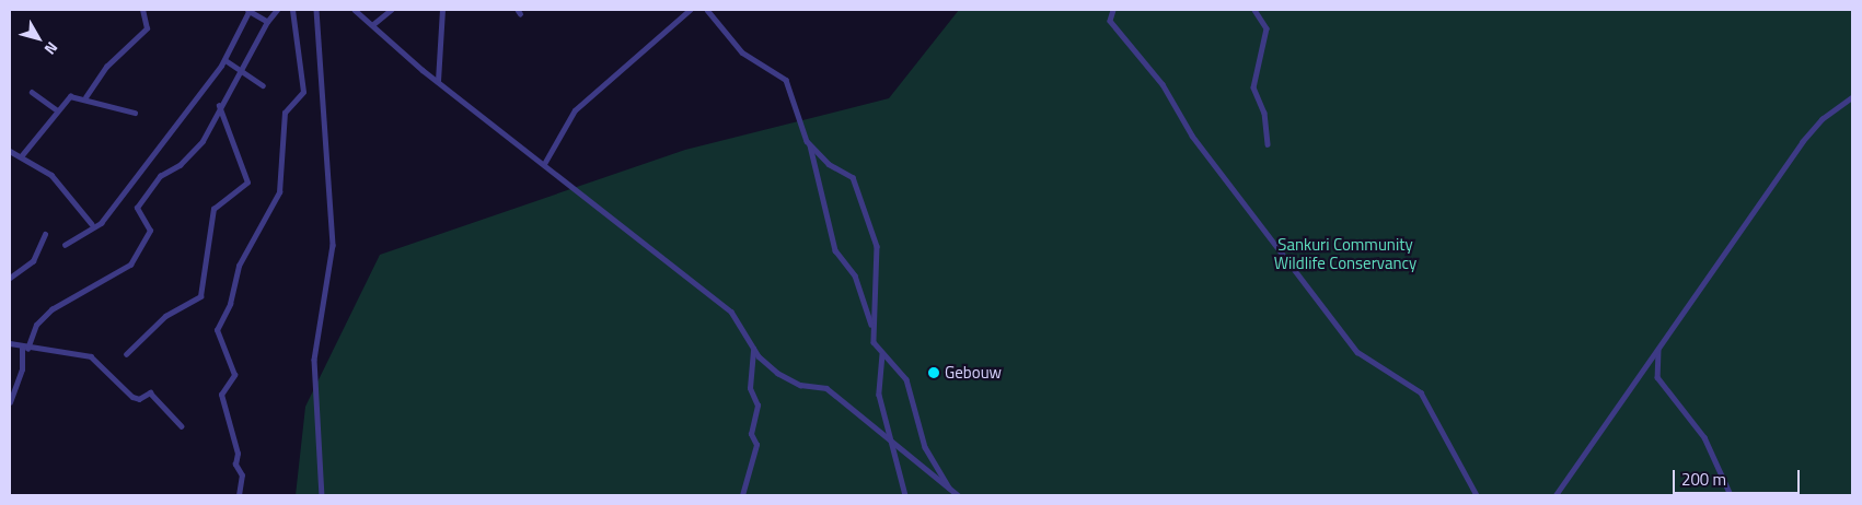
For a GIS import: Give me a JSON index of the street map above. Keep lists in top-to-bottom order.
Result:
{
  "parks": ["Sankuri Community Wildlife Conservancy"],
  "places": ["Gebouw"],
  "scale_bar": "200 m",
  "north": "bottom right"
}
